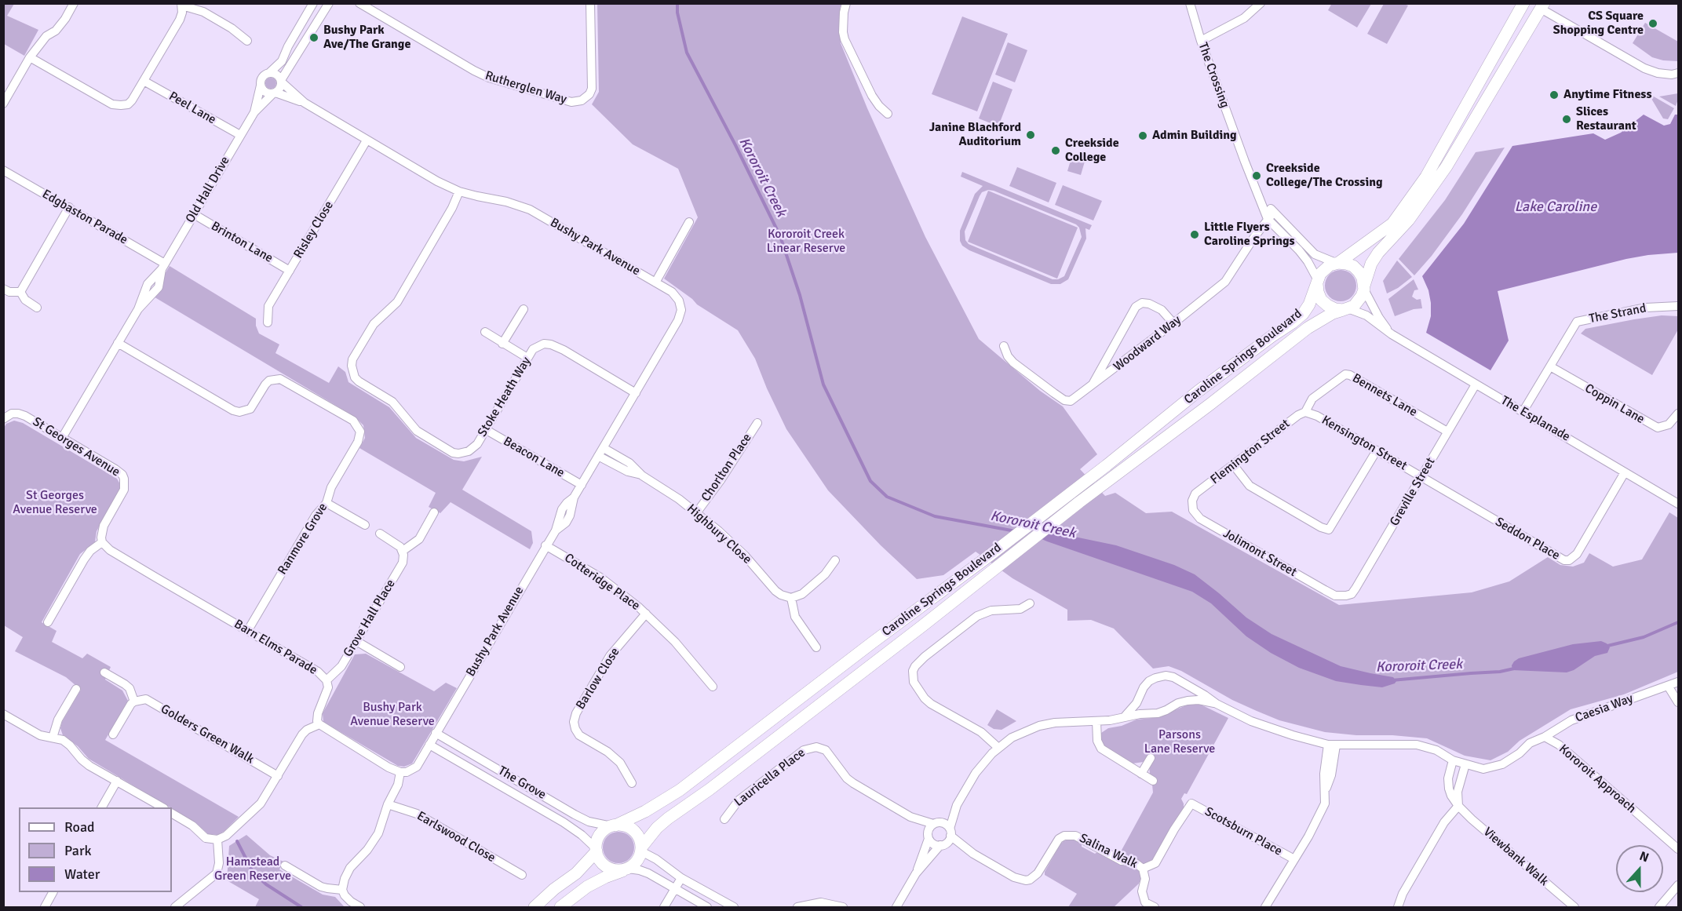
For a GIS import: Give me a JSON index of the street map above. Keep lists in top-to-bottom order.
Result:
{
  "streets": {
    "main road": ["Caroline Springs Boulevard"],
    "street": [
      "The Crossing",
      "Rutherglen Way",
      "Peel Lane",
      "Old Hall Drive",
      "Edgbaston Parade",
      "Risley Close",
      "Brinton Lane",
      "Bushy Park Avenue",
      "The Strand",
      "Woodward Way",
      "Bennets Lane",
      "Stoke Heath Way",
      "Coppin Lane",
      "The Esplanade",
      "Kensington Street",
      "St Georges Avenue",
      "Flemington Street",
      "Beacon Lane",
      "Chorlton Place",
      "Greville Street",
      "Highbury Close",
      "Ranmore Grove",
      "Seddon Place",
      "Jolimont Street",
      "Cotteridge Place",
      "Grove Hall Place",
      "Barn Elms Parade",
      "Barlow Close",
      "Caesia Way",
      "Golders Green Walk",
      "Lauricella Place",
      "Kororoit Approach",
      "The Grove",
      "Scotsburn Place",
      "Earlswood Close",
      "Salina Walk",
      "Viewbank Walk"
    ]
  },
  "crossings": [
    ["The Crossing", "Woodward Way"],
    ["The Crossing", "Caroline Springs Boulevard"],
    ["The Crossing", "The Esplanade"],
    ["Peel Lane", "Old Hall Drive"],
    ["Old Hall Drive", "Edgbaston Parade"],
    ["Old Hall Drive", "Brinton Lane"],
    ["Old Hall Drive", "Bushy Park Avenue"],
    ["Old Hall Drive", "St Georges Avenue"],
    ["Old Hall Drive", "Ranmore Grove"],
    ["Risley Close", "Brinton Lane"],
    ["Risley Close", "Bushy Park Avenue"],
    ["Bushy Park Avenue", "Stoke Heath Way"],
    ["Bushy Park Avenue", "Beacon Lane"],
    ["Bushy Park Avenue", "Highbury Close"],
    ["Bushy Park Avenue", "Cotteridge Place"],
    ["Bushy Park Avenue", "The Grove"],
    ["The Strand", "Coppin Lane"],
    ["The Strand", "The Esplanade"],
    ["Caroline Springs Boulevard", "The Esplanade"],
    ["Caroline Springs Boulevard", "The Grove"],
    ["Bennets Lane", "Kensington Street"],
    ["Bennets Lane", "Flemington Street"],
    ["Bennets Lane", "Greville Street"],
    ["Stoke Heath Way", "Beacon Lane"],
    ["The Esplanade", "Greville Street"],
    ["The Esplanade", "Seddon Place"],
    ["Kensington Street", "Flemington Street"],
    ["Kensington Street", "Greville Street"],
    ["Kensington Street", "Seddon Place"],
    ["St Georges Avenue", "Barn Elms Parade"],
    ["Flemington Street", "Jolimont Street"],
    ["Chorlton Place", "Highbury Close"],
    ["Greville Street", "Seddon Place"],
    ["Greville Street", "Jolimont Street"],
    ["Ranmore Grove", "Barn Elms Parade"],
    ["Cotteridge Place", "Barlow Close"],
    ["Grove Hall Place", "Barn Elms Parade"],
    ["Caesia Way", "Kororoit Approach"],
    ["Lauricella Place", "Kororoit Approach"],
    ["Lauricella Place", "Salina Walk"],
    ["Kororoit Approach", "Salina Walk"],
    ["Kororoit Approach", "Viewbank Walk"],
    ["Scotsburn Place", "Salina Walk"]
  ],
  "water": ["Kororoit Creek", "Lake Caroline"],
  "parks": [
    "Kororoit Creek Linear Reserve",
    "St Georges Avenue Reserve",
    "Bushy Park Avenue Reserve",
    "Parsons Lane Reserve",
    "Hamstead Green Reserve"
  ],
  "places": [
    "CS Square Shopping Centre",
    "Bushy Park Ave/The Grange",
    "Anytime Fitness",
    "Slices Restaurant",
    "Janine Blachford Auditorium",
    "Admin Building",
    "Creekside College",
    "Creekside College/The Crossing",
    "Little Flyers Caroline Springs"
  ],
  "legend": ["Road", "Park", "Water"],
  "north": "top"
}
